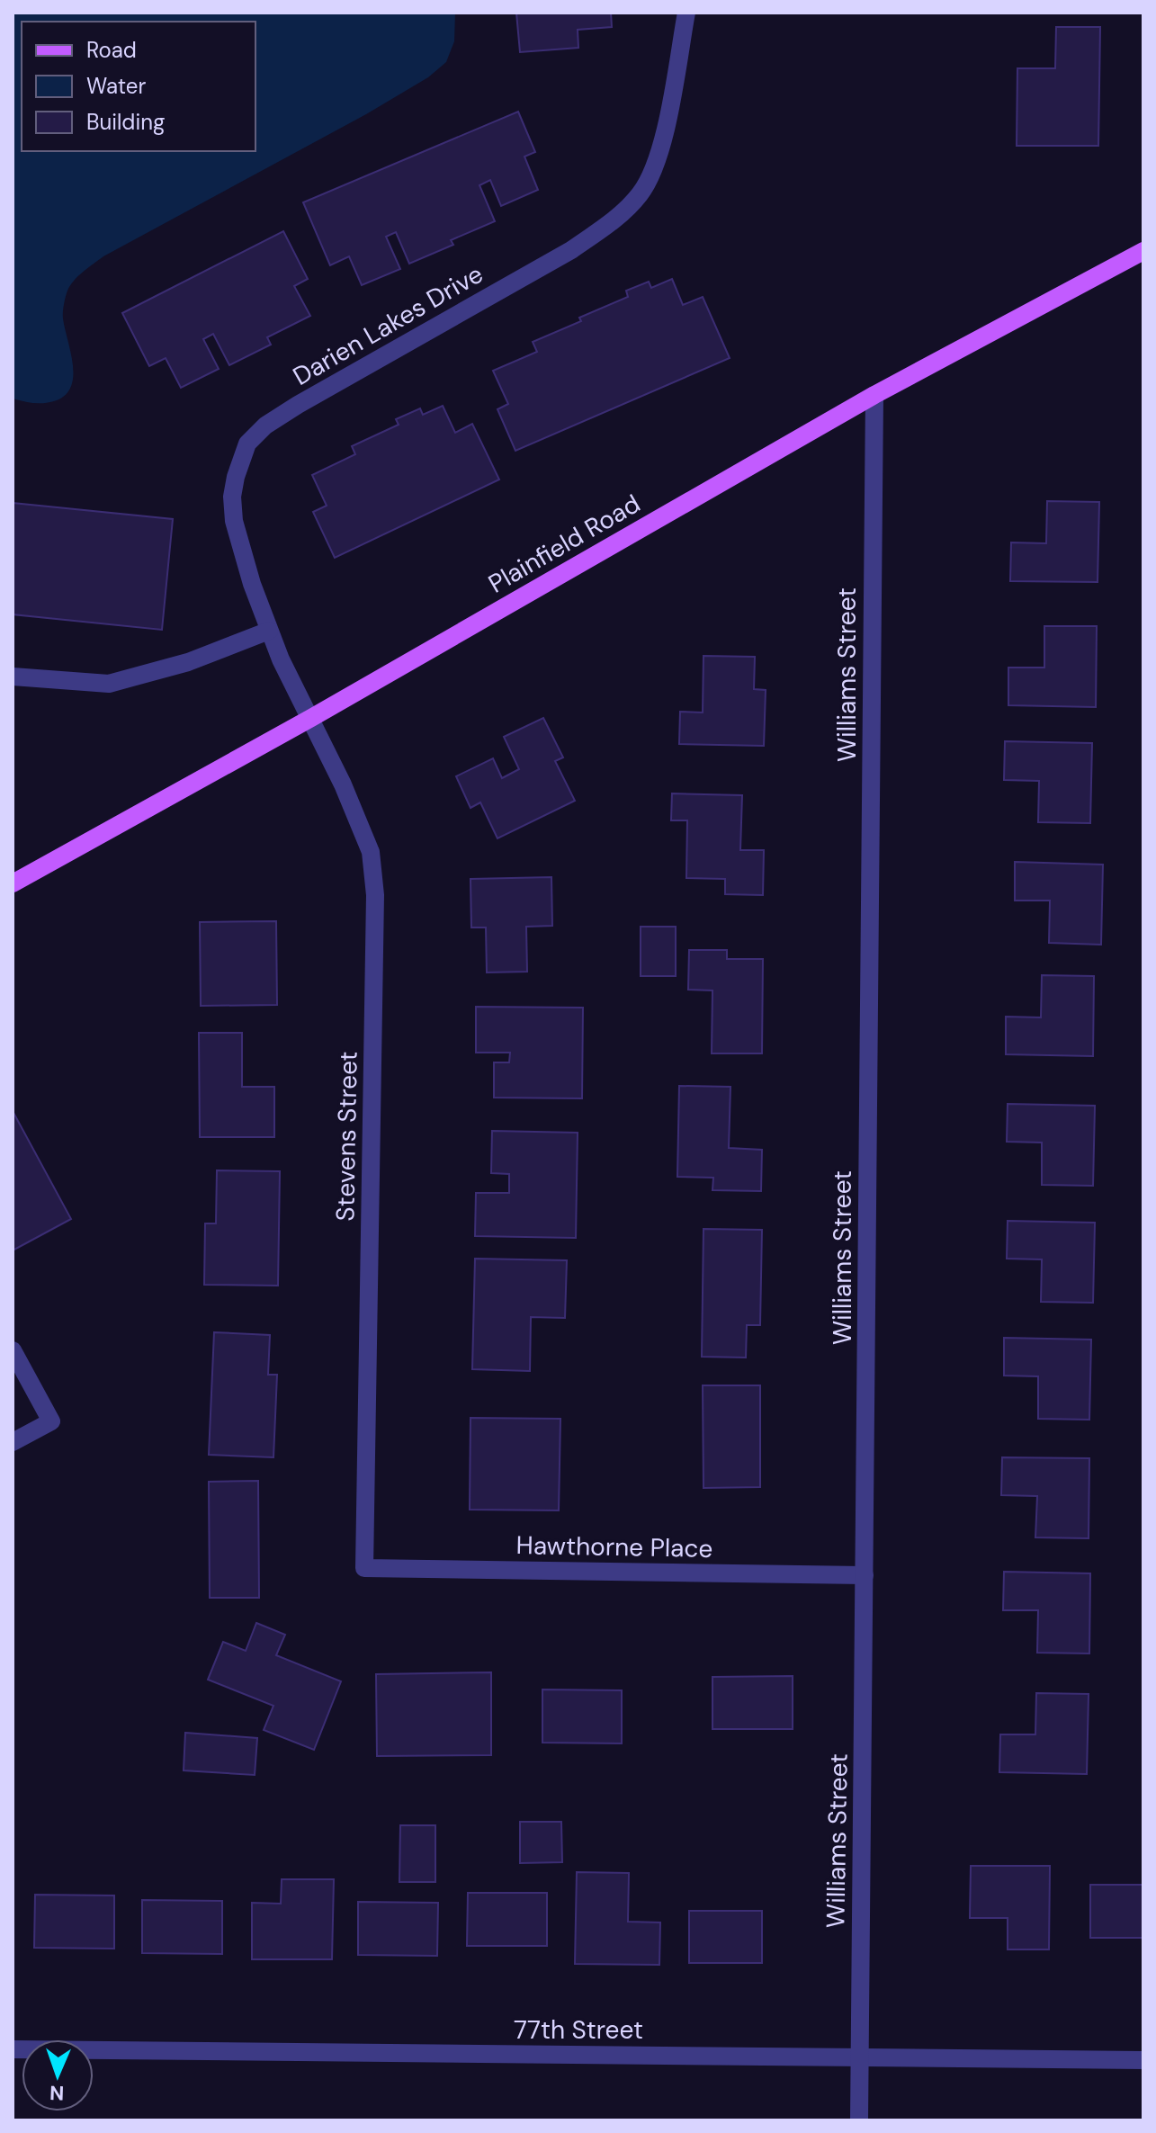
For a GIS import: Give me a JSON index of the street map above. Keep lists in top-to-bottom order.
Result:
{
  "streets": {
    "main road": ["Plainfield Road"],
    "street": [
      "Darien Lakes Drive",
      "Williams Street",
      "Stevens Street",
      "Hawthorne Place",
      "77th Street"
    ]
  },
  "crossings": [
    ["Darien Lakes Drive", "Plainfield Road"],
    ["Darien Lakes Drive", "Stevens Street"],
    ["Plainfield Road", "Williams Street"],
    ["Plainfield Road", "Stevens Street"],
    ["Williams Street", "Hawthorne Place"],
    ["Williams Street", "77th Street"],
    ["Stevens Street", "Hawthorne Place"]
  ],
  "legend": ["Road", "Water", "Building"],
  "north": "bottom"
}
